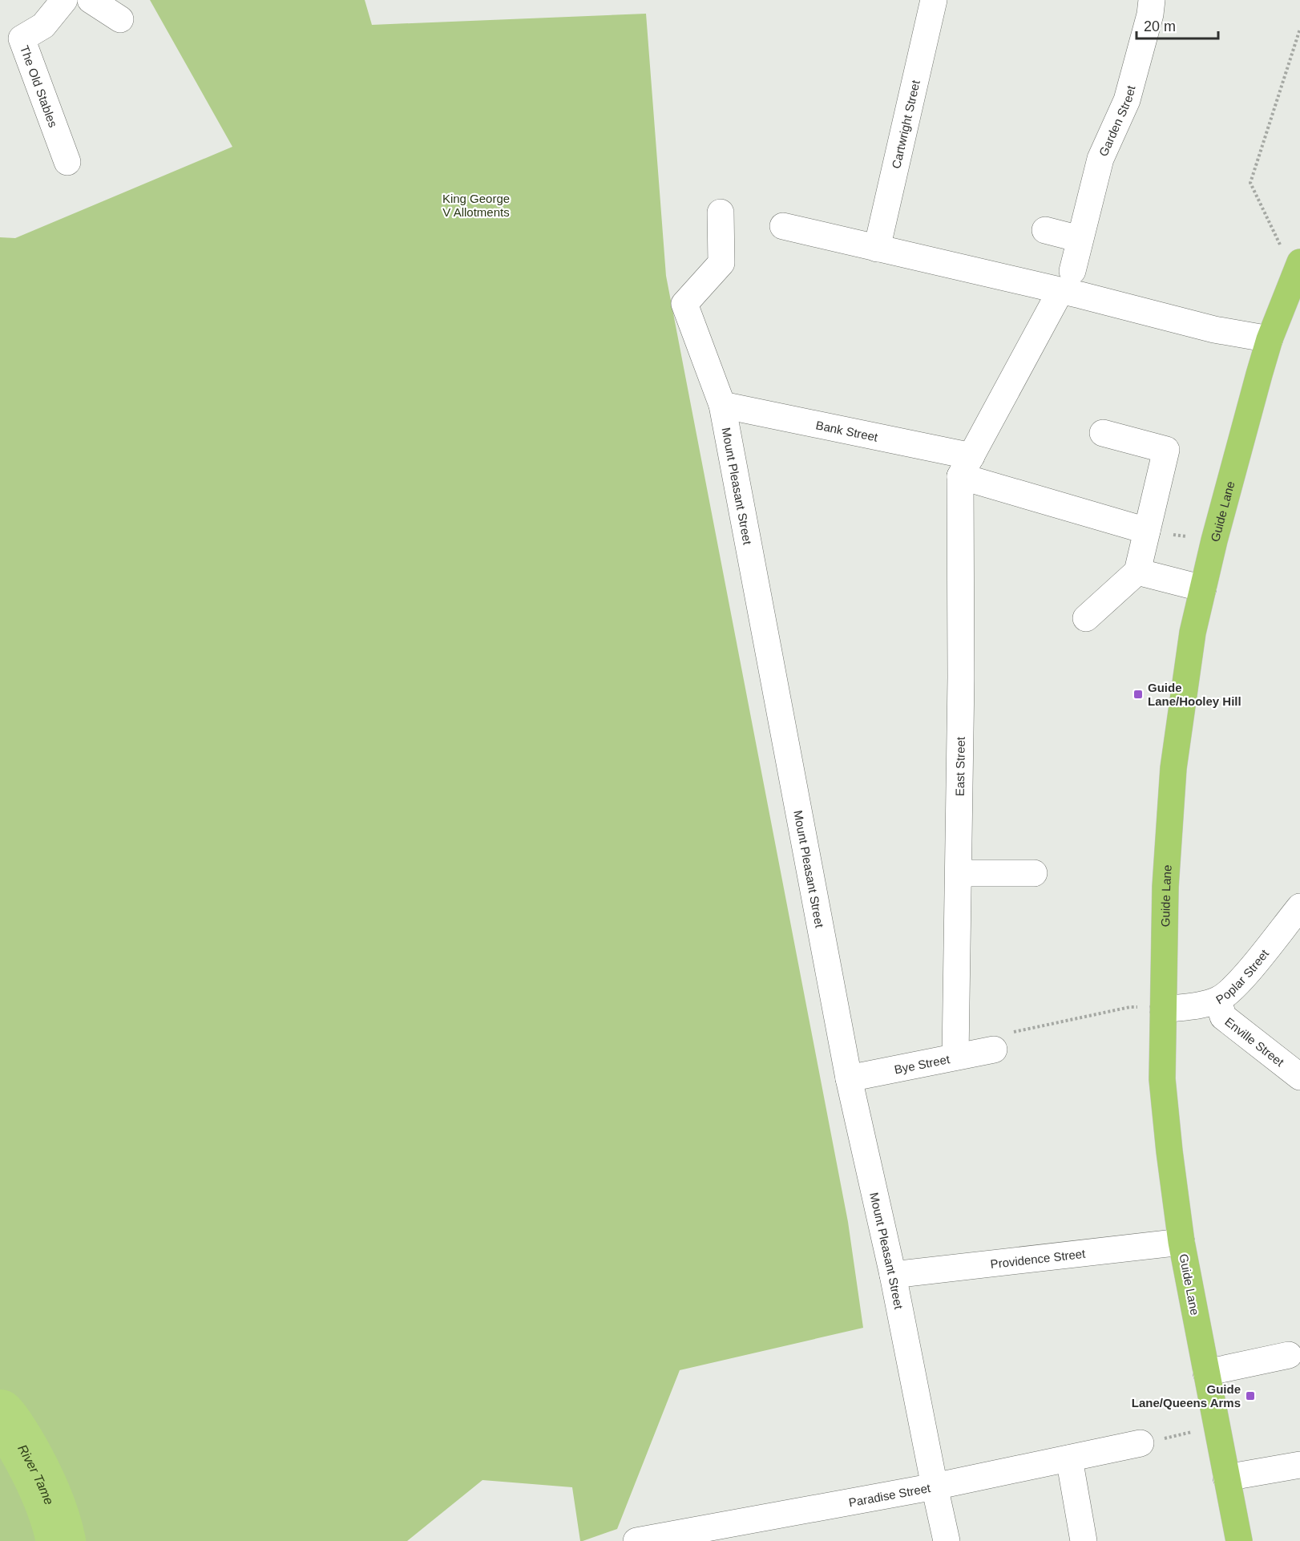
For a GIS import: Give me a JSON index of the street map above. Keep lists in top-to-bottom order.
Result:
{
  "streets": {
    "highway": ["Guide Lane"],
    "street": [
      "The Old Stables",
      "Garden Street",
      "Cartwright Street",
      "Bank Street",
      "Mount Pleasant Street",
      "East Street",
      "Poplar Street",
      "Enville Street",
      "Bye Street",
      "Providence Street",
      "Paradise Street"
    ]
  },
  "crossings": [
    ["Garden Street", "Bank Street"],
    ["Garden Street", "East Street"],
    ["Bank Street", "Mount Pleasant Street"],
    ["Bank Street", "East Street"],
    ["Mount Pleasant Street", "Bye Street"],
    ["Mount Pleasant Street", "Providence Street"],
    ["Mount Pleasant Street", "Paradise Street"],
    ["Guide Lane", "Poplar Street"],
    ["Guide Lane", "Providence Street"],
    ["East Street", "Bye Street"],
    ["Poplar Street", "Enville Street"]
  ],
  "water": ["River Tame"],
  "parks": ["King George V Allotments"],
  "places": {
    "transit": ["Guide Lane/Hooley Hill", "Guide Lane/Queens Arms"]
  },
  "scale_bar": "20 m"
}
